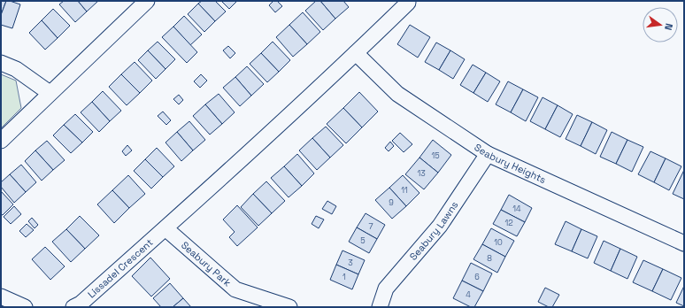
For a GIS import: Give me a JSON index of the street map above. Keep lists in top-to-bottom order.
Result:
{
  "streets": {
    "street": [
      "Seabury Heights",
      "Seabury Lawns",
      "Seabury Park",
      "Lissadel Crescent"
    ]
  },
  "crossings": [
    ["Seabury Heights", "Seabury Lawns"],
    ["Seabury Heights", "Lissadel Crescent"],
    ["Seabury Park", "Lissadel Crescent"]
  ],
  "house_numbers": [
    "15",
    "13",
    "11",
    "9",
    "14",
    "12",
    "7",
    "5",
    "10",
    "8",
    "3",
    "1",
    "6",
    "4"
  ],
  "north": "right"
}
